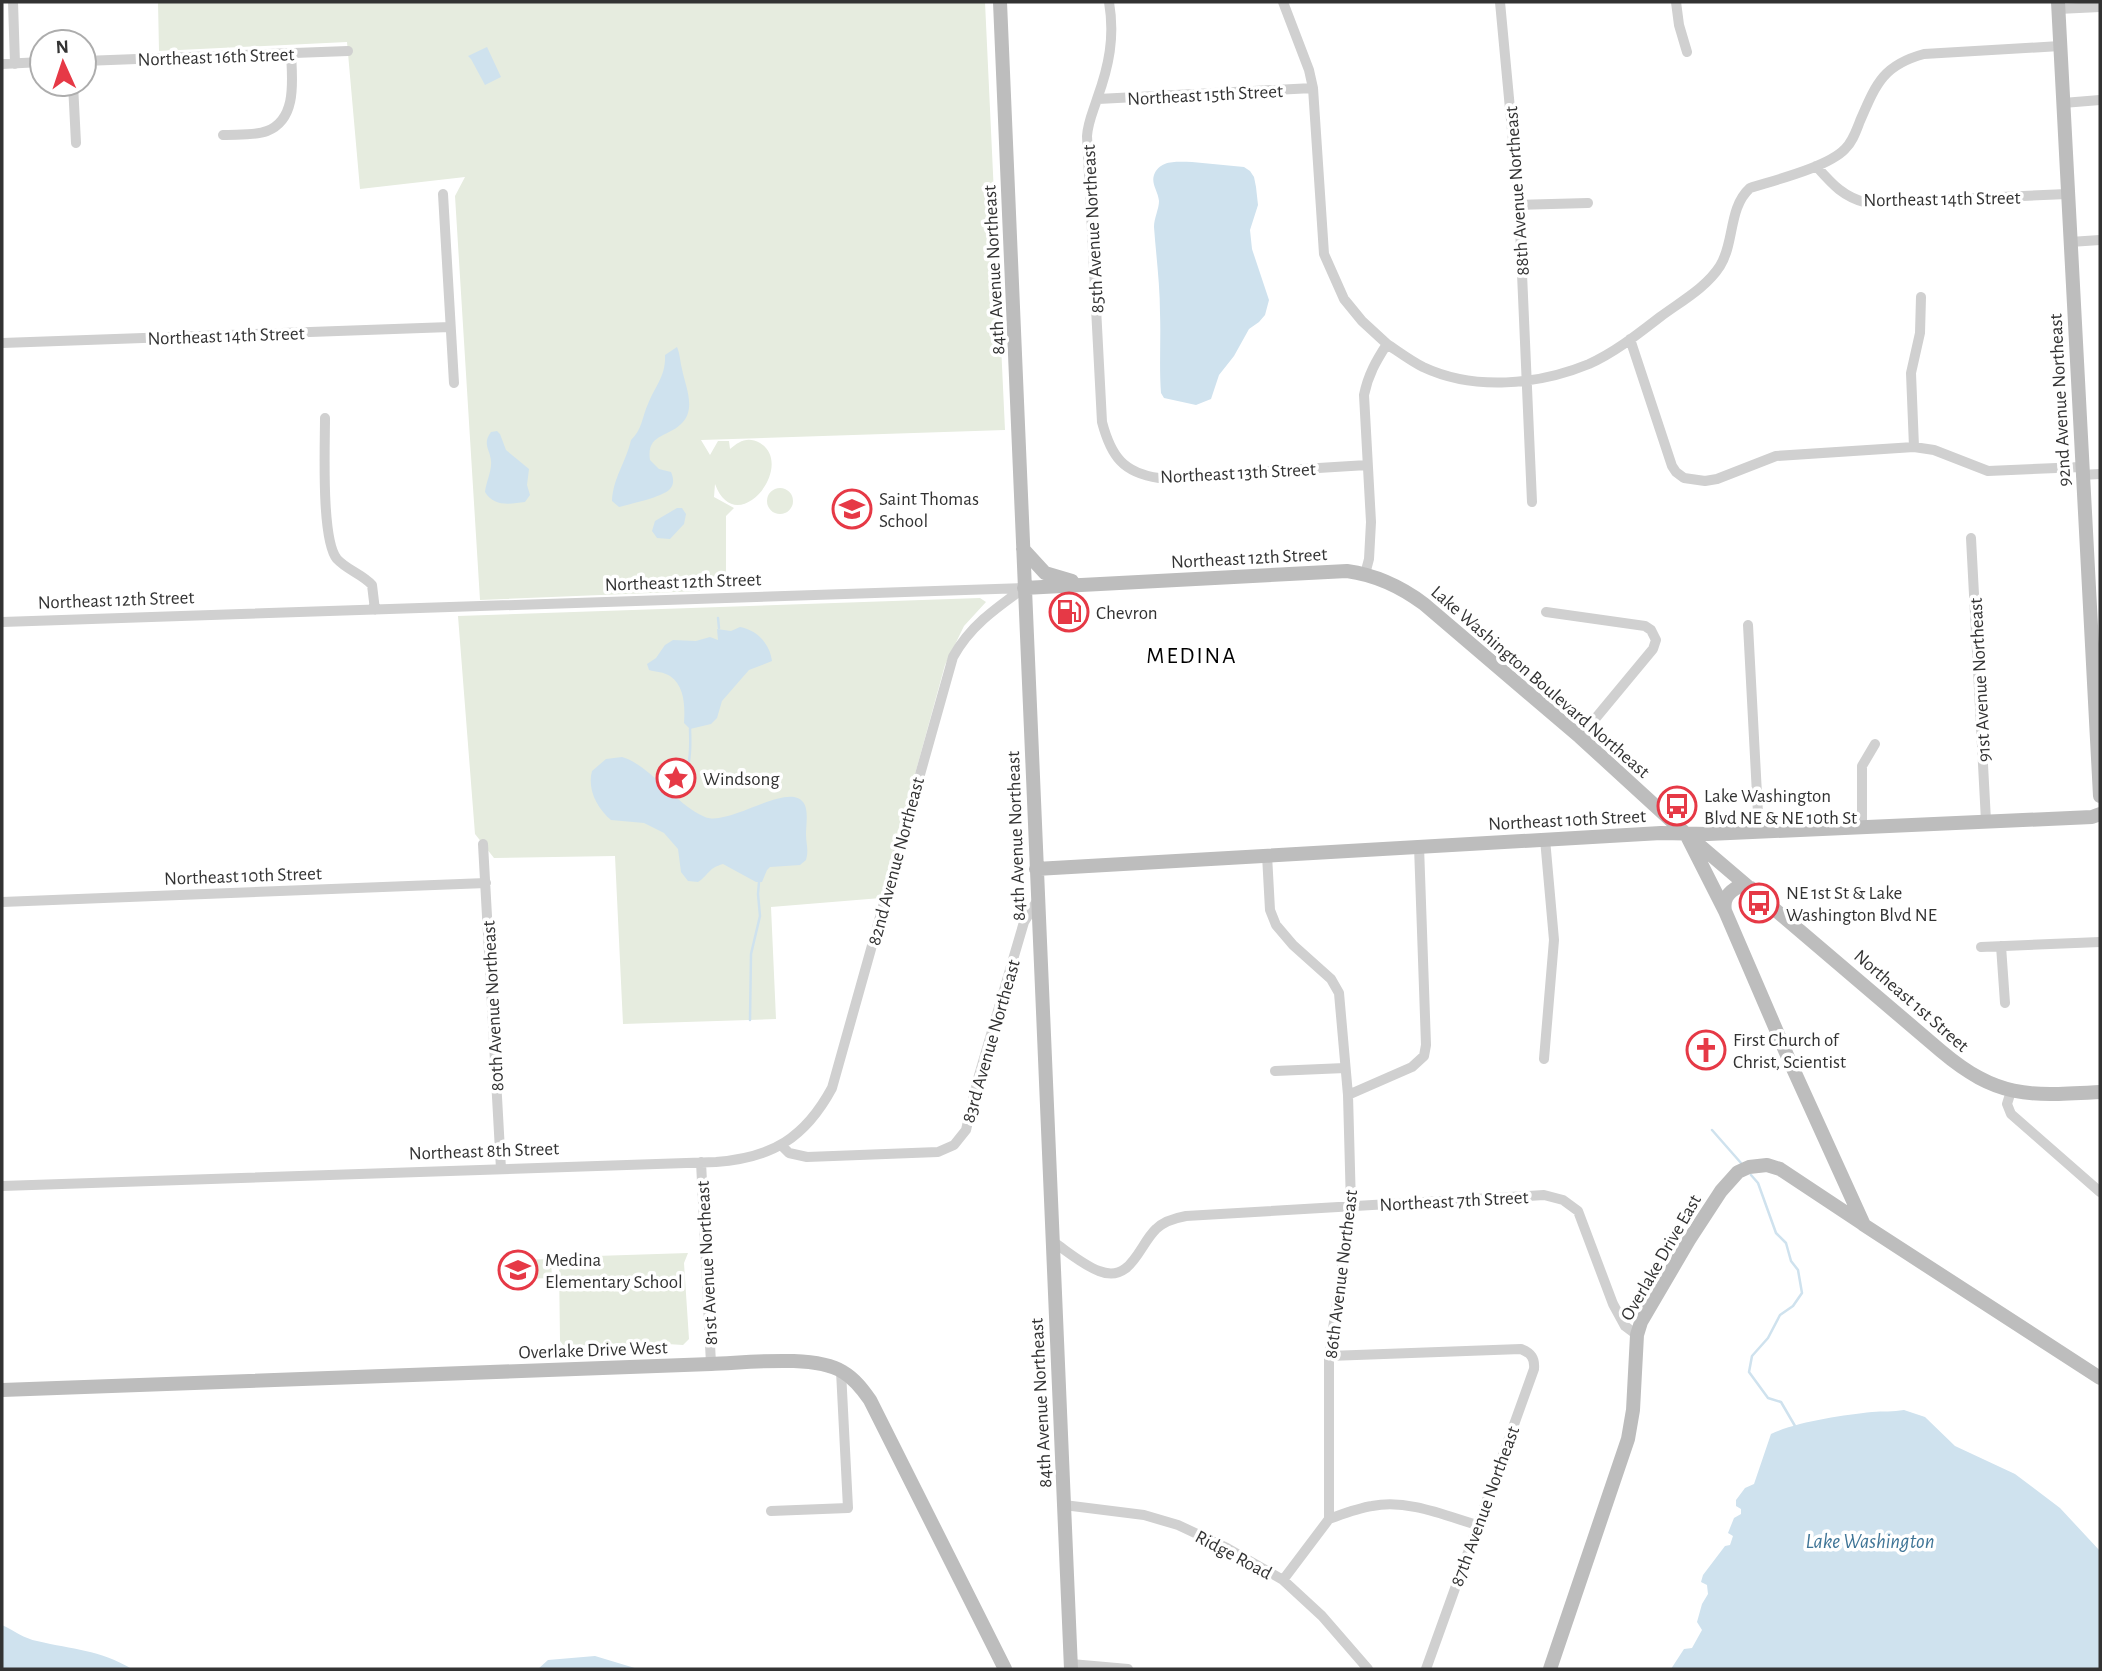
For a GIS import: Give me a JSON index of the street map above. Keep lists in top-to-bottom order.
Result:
{
  "streets": {
    "main road": [
      "84th Avenue Northeast",
      "92nd Avenue Northeast",
      "Northeast 12th Street",
      "Lake Washington Boulevard Northeast",
      "Northeast 10th Street",
      "Northeast 1st Street",
      "Overlake Drive East",
      "Overlake Drive West"
    ],
    "street": [
      "Northeast 16th Street",
      "Northeast 15th Street",
      "88th Avenue Northeast",
      "Northeast 14th Street",
      "85th Avenue Northeast",
      "Northeast 13th Street",
      "91st Avenue Northeast",
      "82nd Avenue Northeast",
      "80th Avenue Northeast",
      "83rd Avenue Northeast",
      "Northeast 8th Street",
      "Northeast 7th Street",
      "81st Avenue Northeast",
      "86th Avenue Northeast",
      "87th Avenue Northeast",
      "Ridge Road"
    ]
  },
  "crossings": [
    ["Northeast 15th Street", "85th Avenue Northeast"],
    ["Northeast 14th Street", "92nd Avenue Northeast"],
    ["85th Avenue Northeast", "Northeast 13th Street"],
    ["84th Avenue Northeast", "Northeast 12th Street"],
    ["84th Avenue Northeast", "Northeast 10th Street"],
    ["84th Avenue Northeast", "82nd Avenue Northeast"],
    ["84th Avenue Northeast", "83rd Avenue Northeast"],
    ["84th Avenue Northeast", "Northeast 7th Street"],
    ["84th Avenue Northeast", "Ridge Road"],
    ["Northeast 12th Street", "Lake Washington Boulevard Northeast"],
    ["Northeast 12th Street", "82nd Avenue Northeast"],
    ["91st Avenue Northeast", "Northeast 10th Street"],
    ["Lake Washington Boulevard Northeast", "Northeast 10th Street"],
    ["Lake Washington Boulevard Northeast", "Northeast 1st Street"],
    ["Lake Washington Boulevard Northeast", "Overlake Drive East"],
    ["Northeast 10th Street", "Northeast 1st Street"],
    ["Northeast 10th Street", "80th Avenue Northeast"],
    ["Northeast 10th Street", "86th Avenue Northeast"],
    ["82nd Avenue Northeast", "83rd Avenue Northeast"],
    ["82nd Avenue Northeast", "Northeast 8th Street"],
    ["80th Avenue Northeast", "Northeast 8th Street"],
    ["83rd Avenue Northeast", "Northeast 8th Street"],
    ["Northeast 8th Street", "81st Avenue Northeast"],
    ["Northeast 7th Street", "Overlake Drive East"],
    ["Northeast 7th Street", "86th Avenue Northeast"],
    ["81st Avenue Northeast", "Overlake Drive West"],
    ["86th Avenue Northeast", "87th Avenue Northeast"]
  ],
  "districts": ["MEDINA"],
  "water": ["Lake Washington"],
  "places": {
    "school or university": ["Saint Thomas School", "Medina Elementary School"],
    "fuel station": ["Chevron"],
    "place": ["Windsong"],
    "bus stop": ["Lake Washington Blvd NE & NE 10th St", "NE 1st St & Lake Washington Blvd NE"],
    "church": ["First Church of Christ, Scientist"]
  },
  "north": "top"
}
